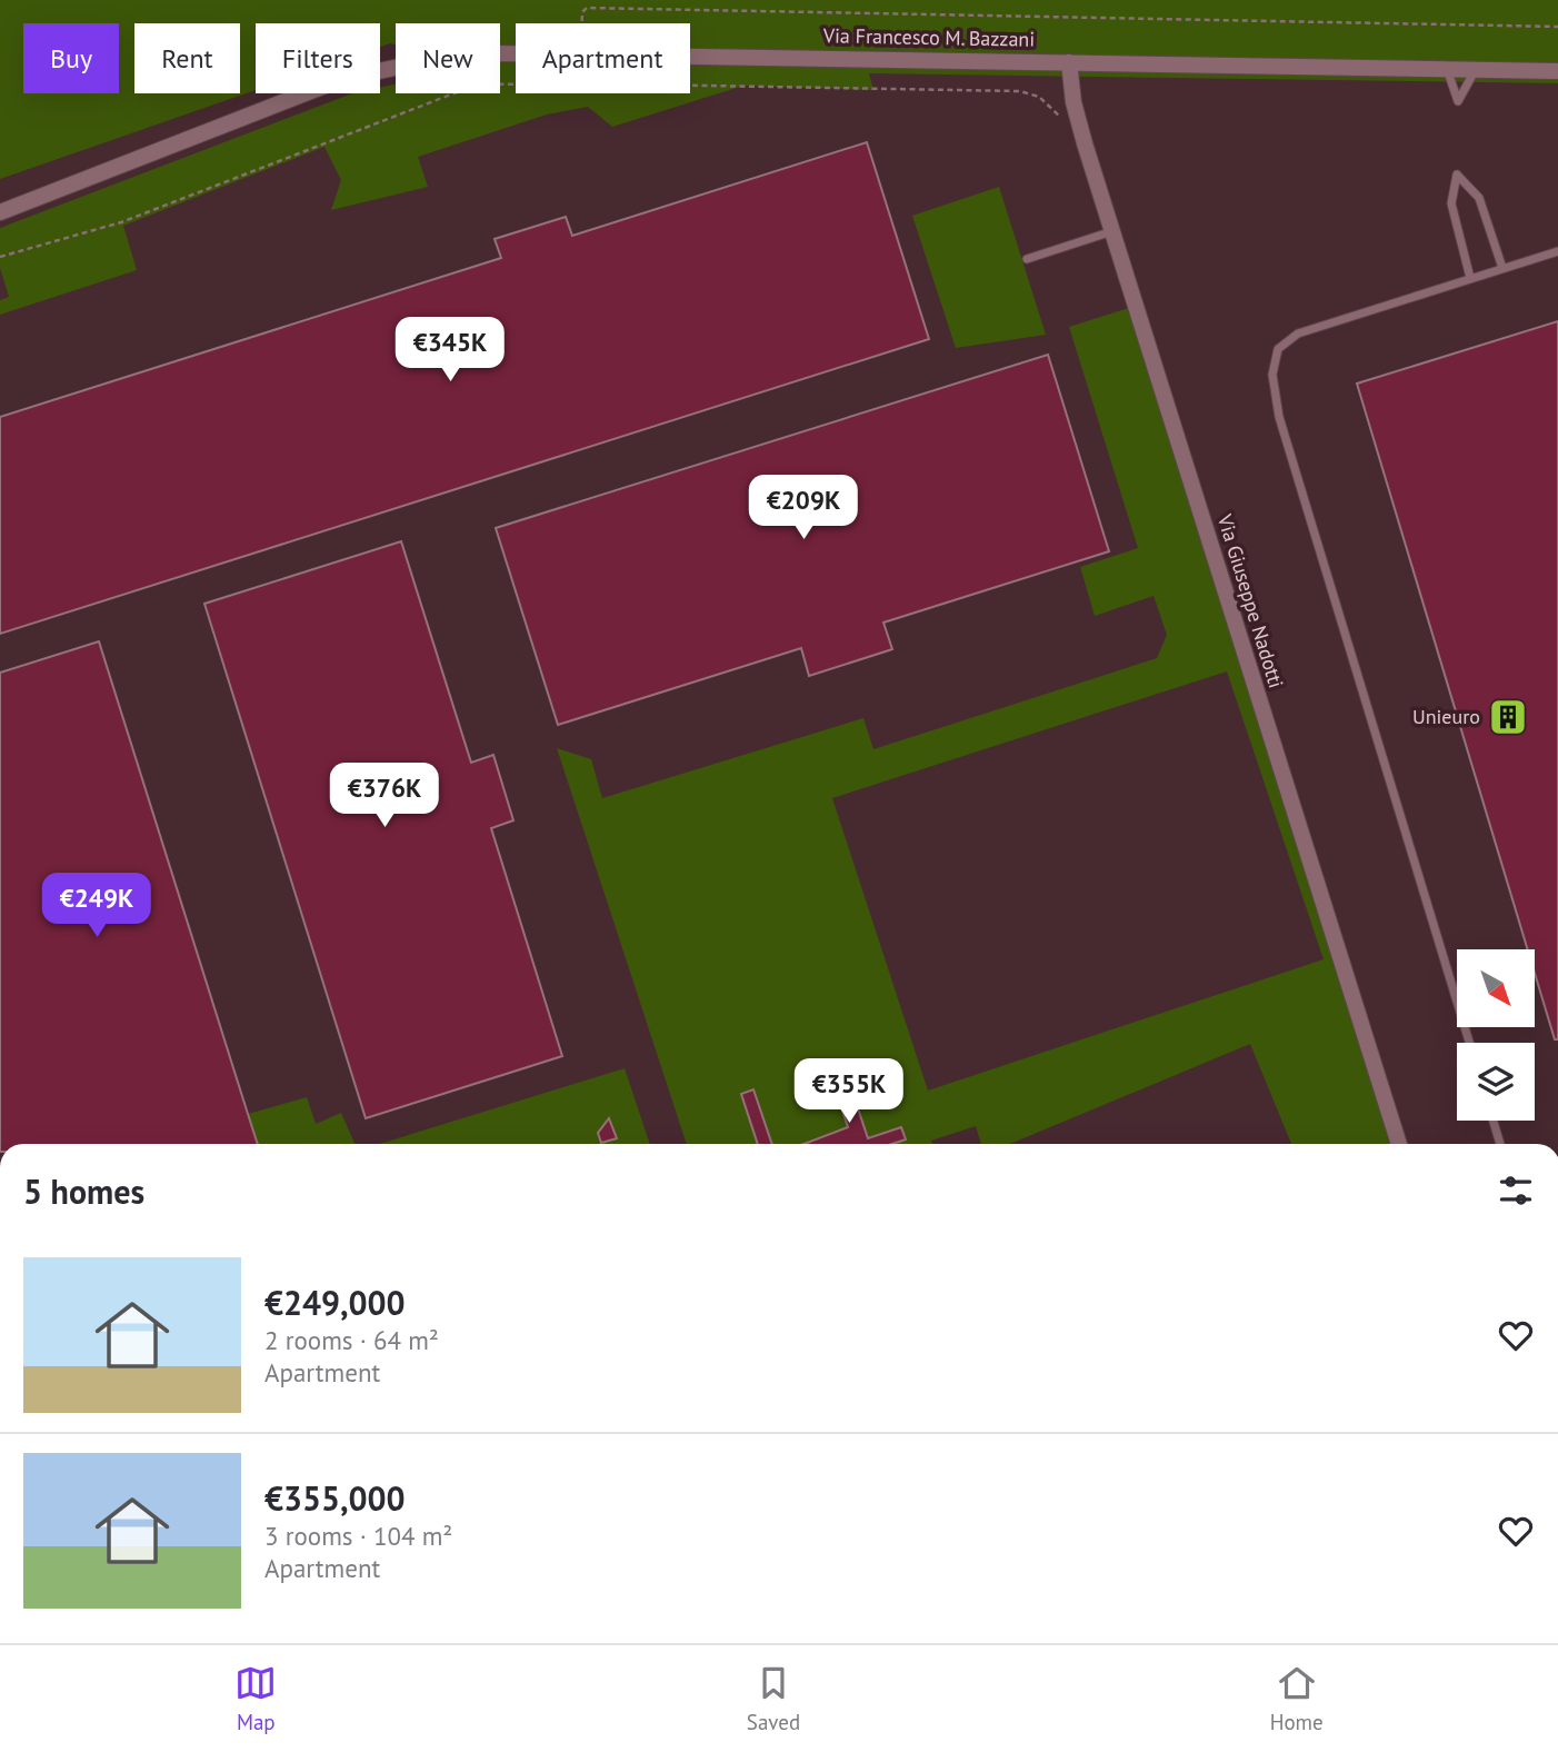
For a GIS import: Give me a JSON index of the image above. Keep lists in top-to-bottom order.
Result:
{
  "streets": {
    "street": ["Via Francesco M. Bazzani", "Via Giuseppe Nadotti"]
  },
  "crossings": [
    ["Via Francesco M. Bazzani", "Via Giuseppe Nadotti"]
  ],
  "places": {
    "building": ["Unieuro"]
  },
  "north": "bottom right",
  "page": {
    "chip": [
      "Buy",
      "Rent",
      "Filters",
      "New",
      "Apartment"
    ],
    "price": [
      "€345K",
      "€209K",
      "€376K",
      "€249K",
      "€355K"
    ],
    "heading": "5 homes",
    "list": [
      {
        "name": "€249,000",
        "note": "2 rooms · 64 m² · Apartment"
      },
      {
        "name": "€355,000",
        "note": "3 rooms · 104 m² · Apartment"
      }
    ],
    "tabs": ["Map", "Saved", "Home"]
  }
}
